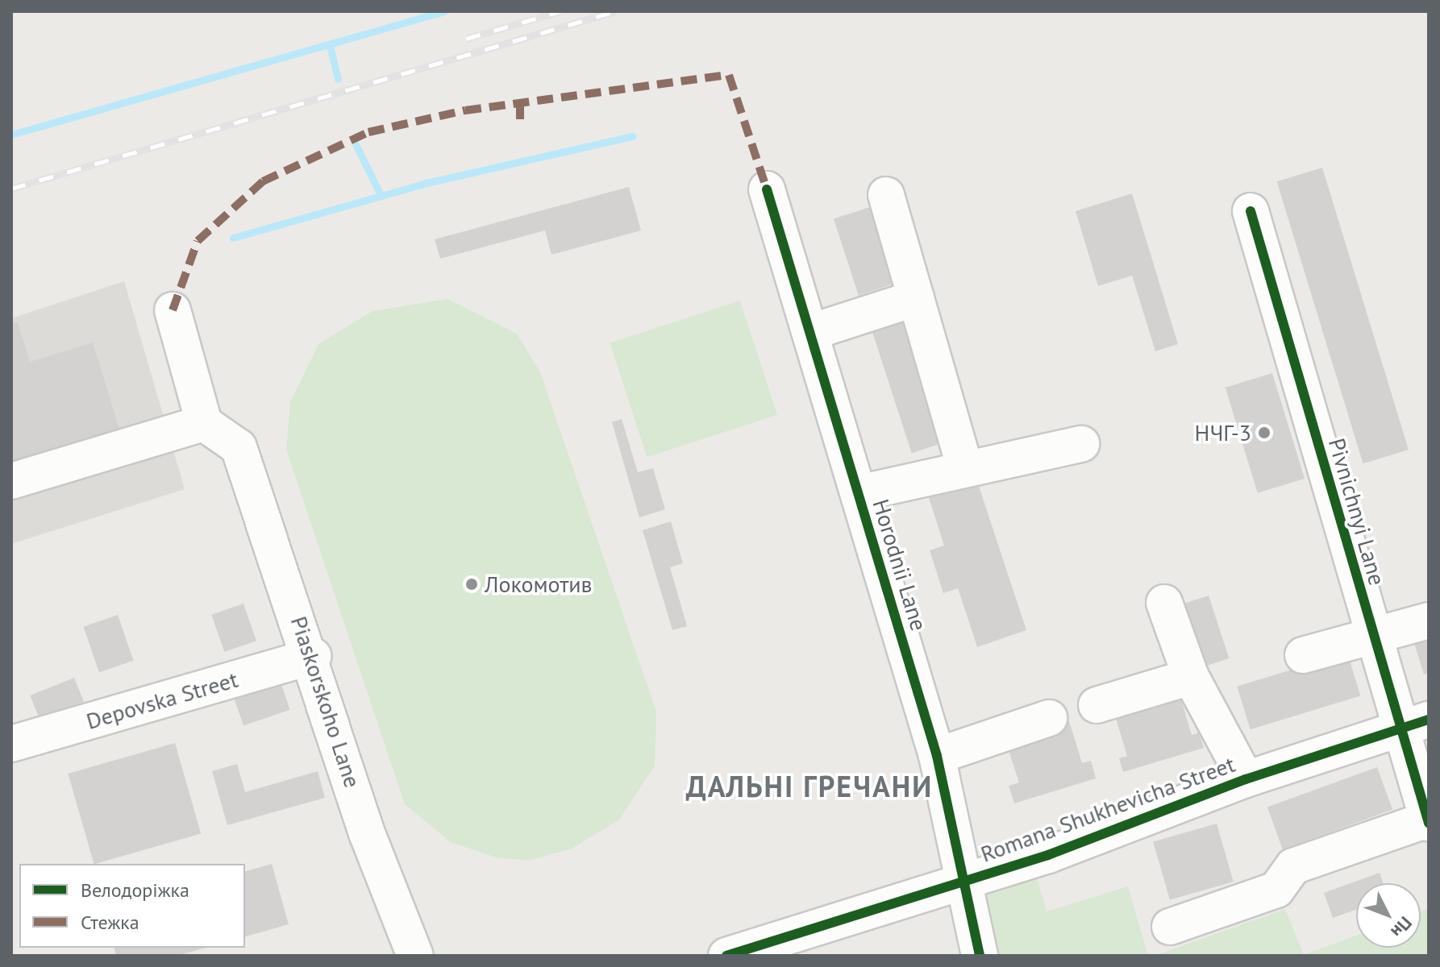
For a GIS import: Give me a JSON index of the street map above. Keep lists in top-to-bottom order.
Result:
{
  "streets": {
    "street": [
      "Pivnichnyi Lane",
      "Horodnii Lane",
      "Depovska Street",
      "Piaskorskoho Lane",
      "Romana Shukhevicha Street"
    ]
  },
  "crossings": [
    ["Pivnichnyi Lane", "Romana Shukhevicha Street"],
    ["Horodnii Lane", "Romana Shukhevicha Street"],
    ["Depovska Street", "Piaskorskoho Lane"]
  ],
  "districts": ["ДАЛЬНІ ГРЕЧАНИ"],
  "places": ["НЧГ-3", "Локомотив"],
  "legend": ["Велодоріжка", "Стежка"],
  "north": "bottom right"
}
